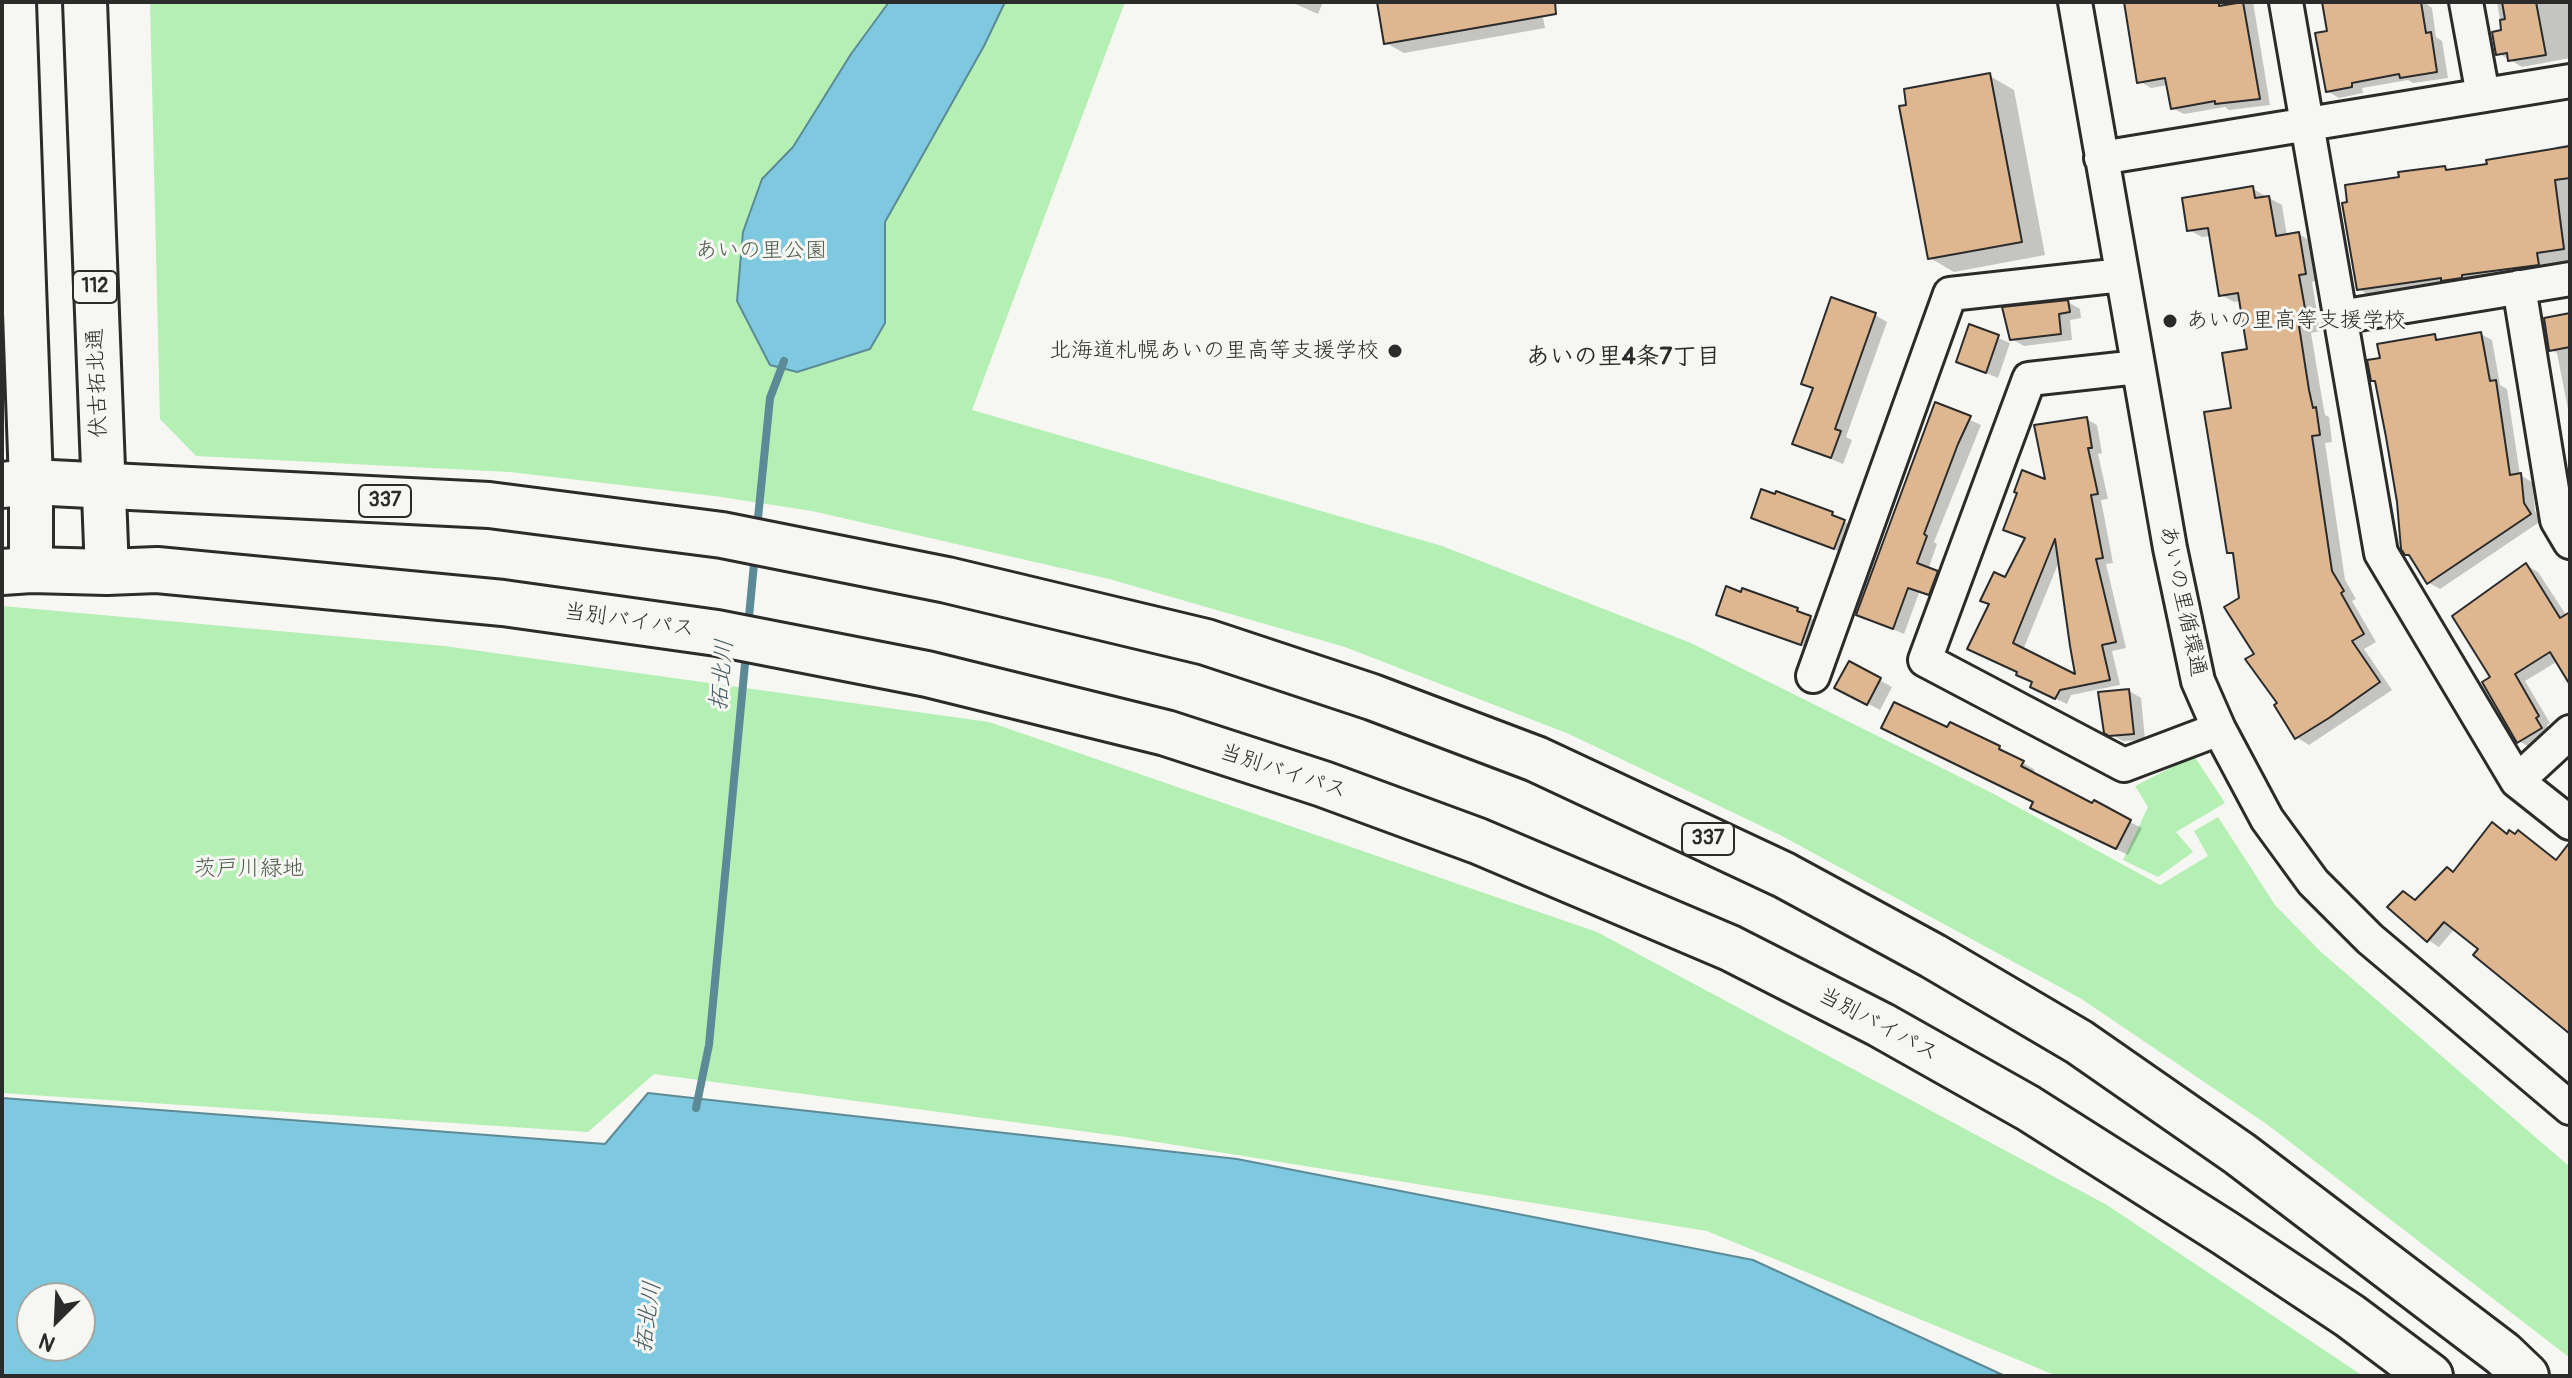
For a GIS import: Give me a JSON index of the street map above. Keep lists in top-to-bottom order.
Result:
{
  "streets": {
    "highway": ["337", "当別バイパス"],
    "main road": ["112", "伏古拓北通"],
    "street": ["あいの里循環通"]
  },
  "crossings": [
    ["伏古拓北通", "337"],
    ["伏古拓北通", "当別バイパス"]
  ],
  "districts": ["あいの里4条7丁目"],
  "water": ["拓北川"],
  "parks": ["あいの里公園", "茨戸川緑地"],
  "places": ["あいの里高等支援学校", "北海道札幌あいの里高等支援学校"],
  "north": "bottom left"
}
